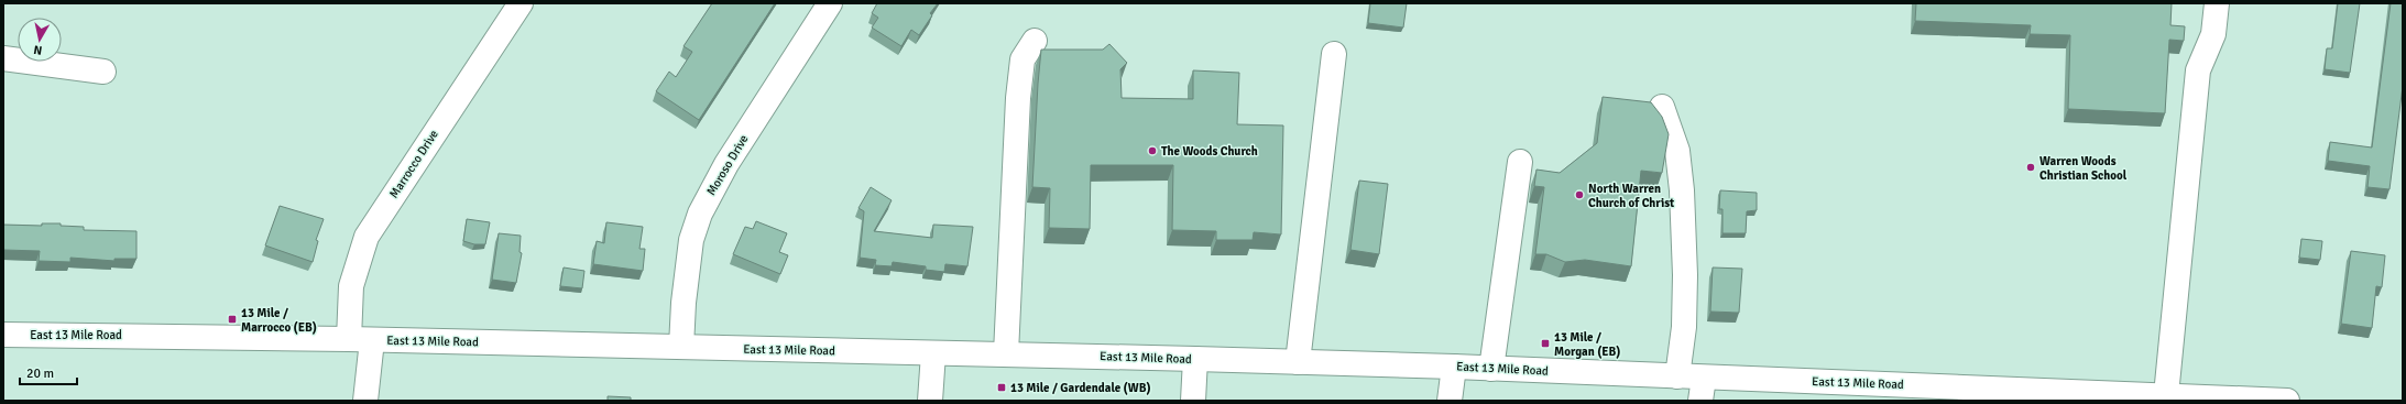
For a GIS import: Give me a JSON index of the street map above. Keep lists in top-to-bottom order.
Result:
{
  "streets": {
    "main road": ["Marrocco Drive", "Moroso Drive", "East 13 Mile Road"]
  },
  "crossings": [
    ["Marrocco Drive", "East 13 Mile Road"],
    ["Moroso Drive", "East 13 Mile Road"]
  ],
  "places": {
    "other": ["The Woods Church", "Warren Woods Christian School", "North Warren Church of Christ"],
    "transit": ["13 Mile / Marrocco (EB)", "13 Mile / Morgan (EB)", "13 Mile / Gardendale (WB)"]
  },
  "scale_bar": "20 m",
  "north": "bottom"
}
